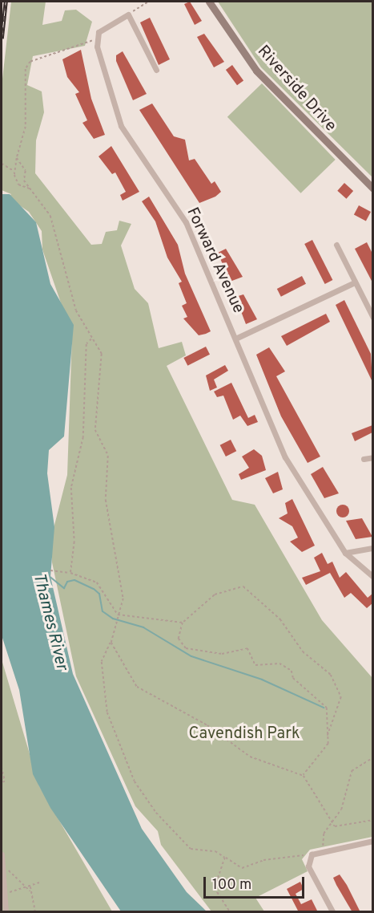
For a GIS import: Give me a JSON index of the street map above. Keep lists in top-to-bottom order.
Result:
{
  "streets": {
    "main road": ["Riverside Drive"],
    "street": ["Forward Avenue"]
  },
  "water": ["Thames River"],
  "parks": ["Cavendish Park"],
  "scale_bar": "100 m"
}
